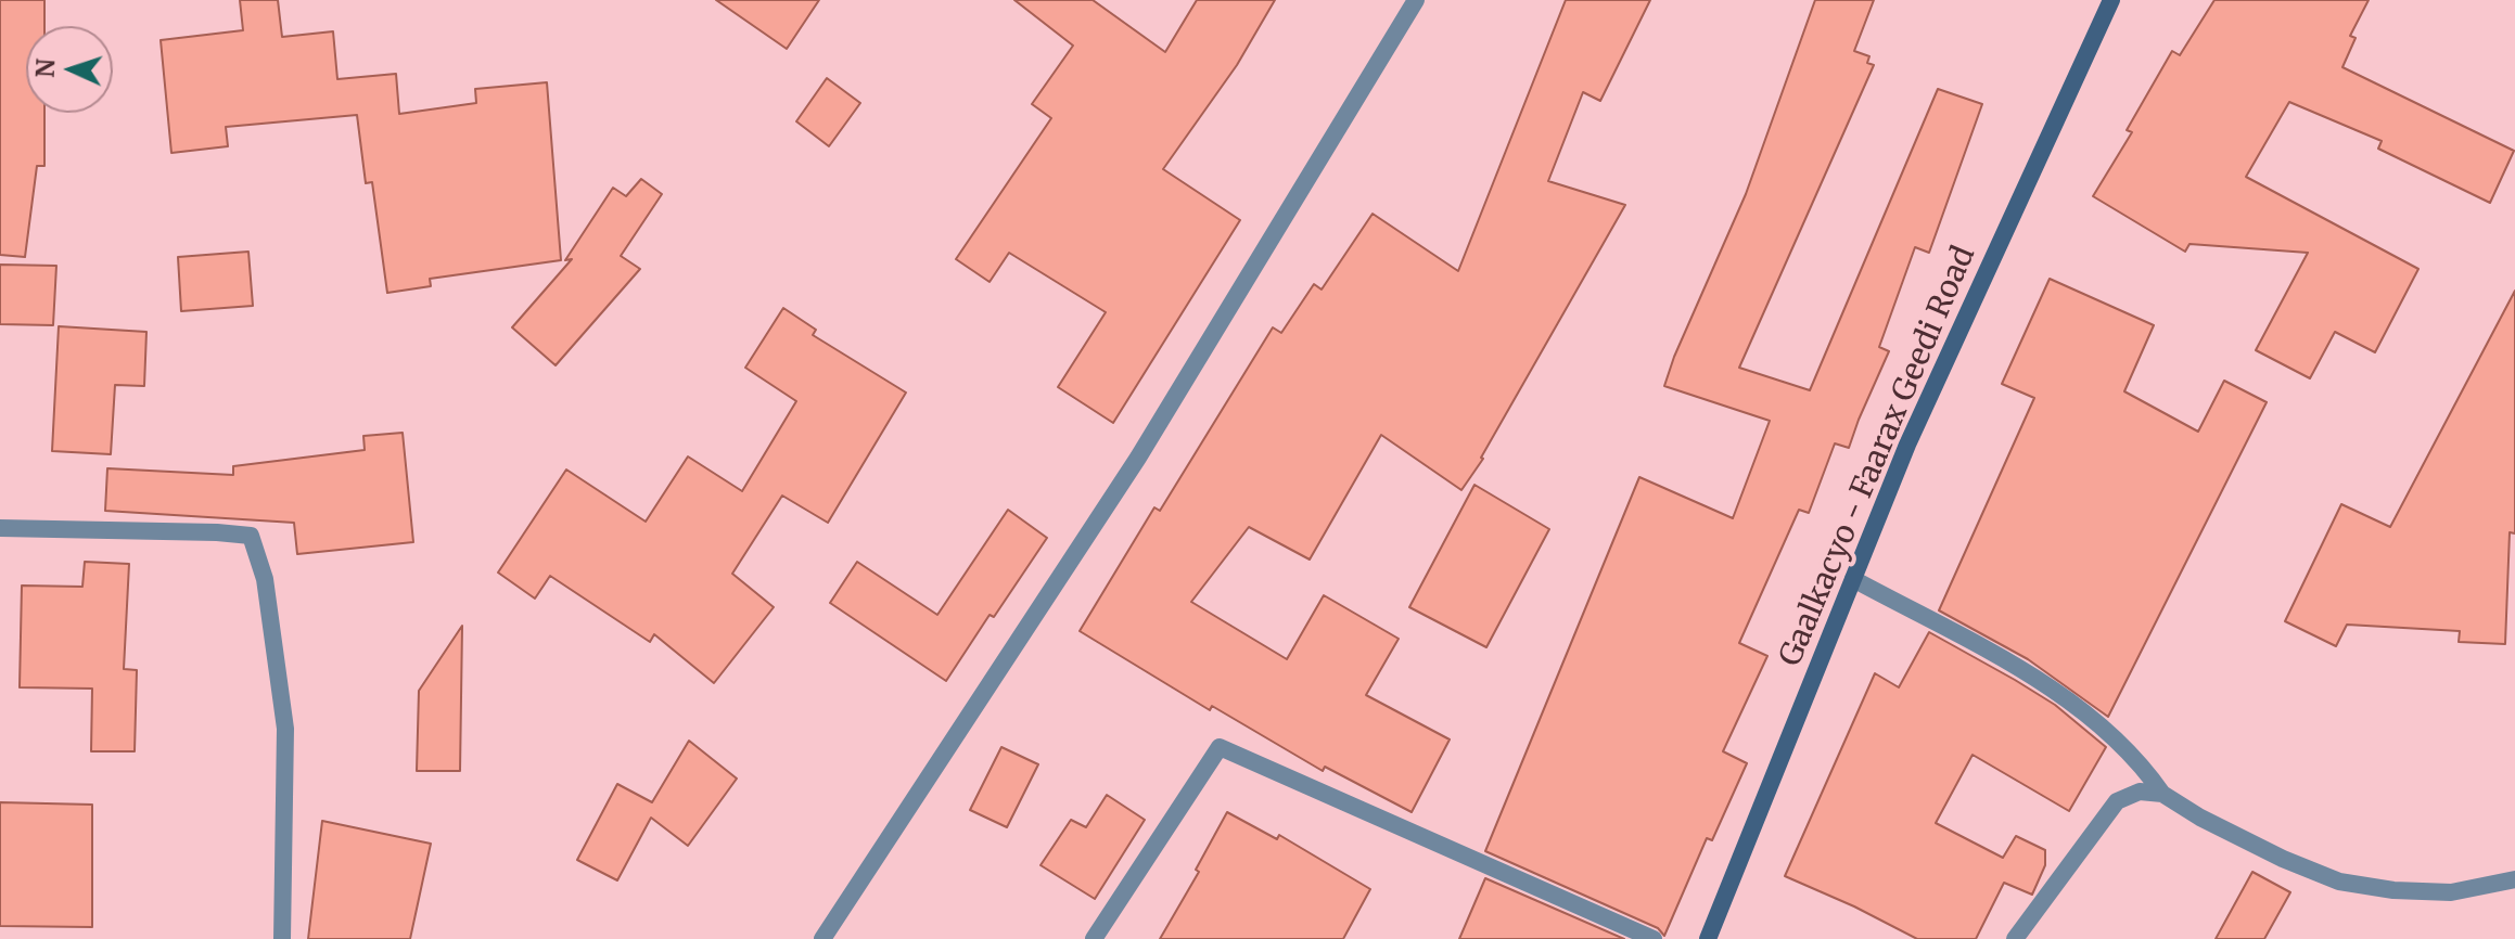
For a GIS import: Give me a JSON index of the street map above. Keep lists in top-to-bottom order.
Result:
{
  "streets": {
    "main road": ["Gaalkacyo - Faarax Geedi Road"]
  },
  "north": "left"
}
